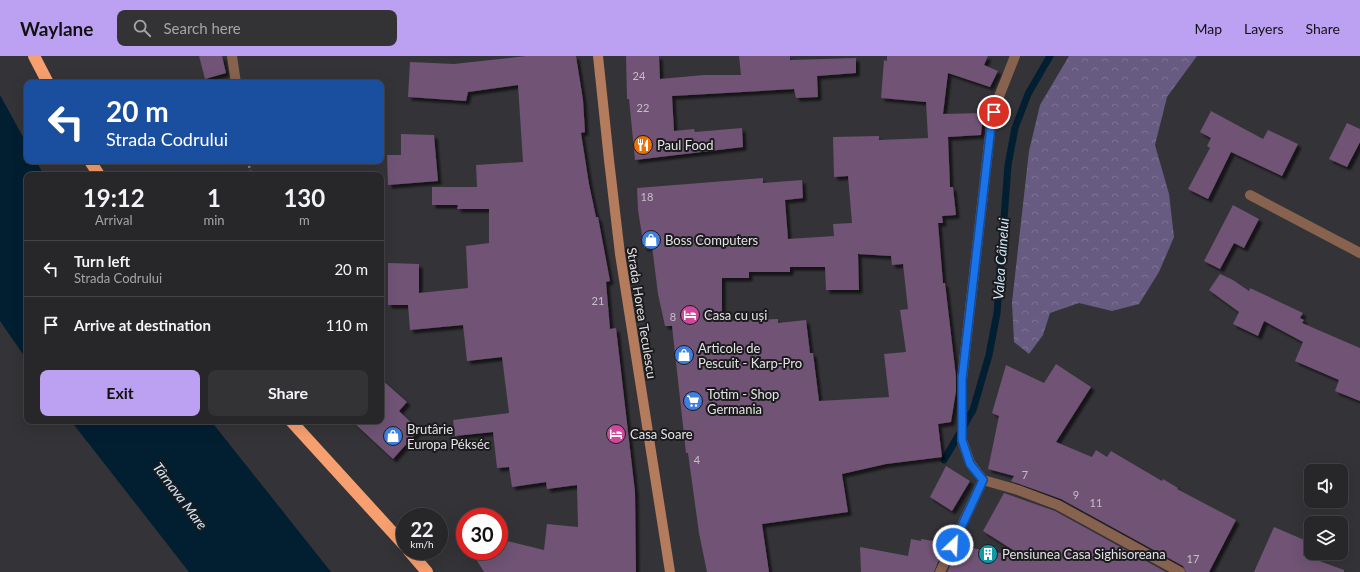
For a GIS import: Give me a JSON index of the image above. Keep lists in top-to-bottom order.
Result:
{
  "streets": {
    "street": ["Strada Horea Teculescu"]
  },
  "water": ["Valea Câinelui", "Târnava Mare"],
  "places": {
    "restaurant": ["Paul Food"],
    "shop": ["Boss Computers", "Articole de Pescuit - Karp-Pro", "Brutârie Europa Pékséc"],
    "hotel": ["Casa cu uși", "Casa Soare"],
    "supermarket": ["Totim - Shop Germania"],
    "building": ["Pensiunea Casa Sighisoreana"]
  },
  "house_numbers": [
    "24",
    "22",
    "18",
    "21",
    "8",
    "4",
    "7",
    "9",
    "11",
    "17"
  ],
  "page": {
    "header": "Waylane",
    "search": "Search here",
    "nav": ["Map", "Layers", "Share"],
    "turn": ["20 m", "Strada Codrului"],
    "eta": [
      "19:12",
      "Arrival",
      "1",
      "min",
      "130",
      "m"
    ],
    "list": [
      {
        "name": "Turn left",
        "note": "Strada Codrului",
        "value": "20 m"
      },
      {
        "name": "Arrive at destination",
        "value": "110 m"
      }
    ],
    "buttons": ["Exit", "Share"],
    "speed": "22 km/h",
    "limit": "30"
  }
}
